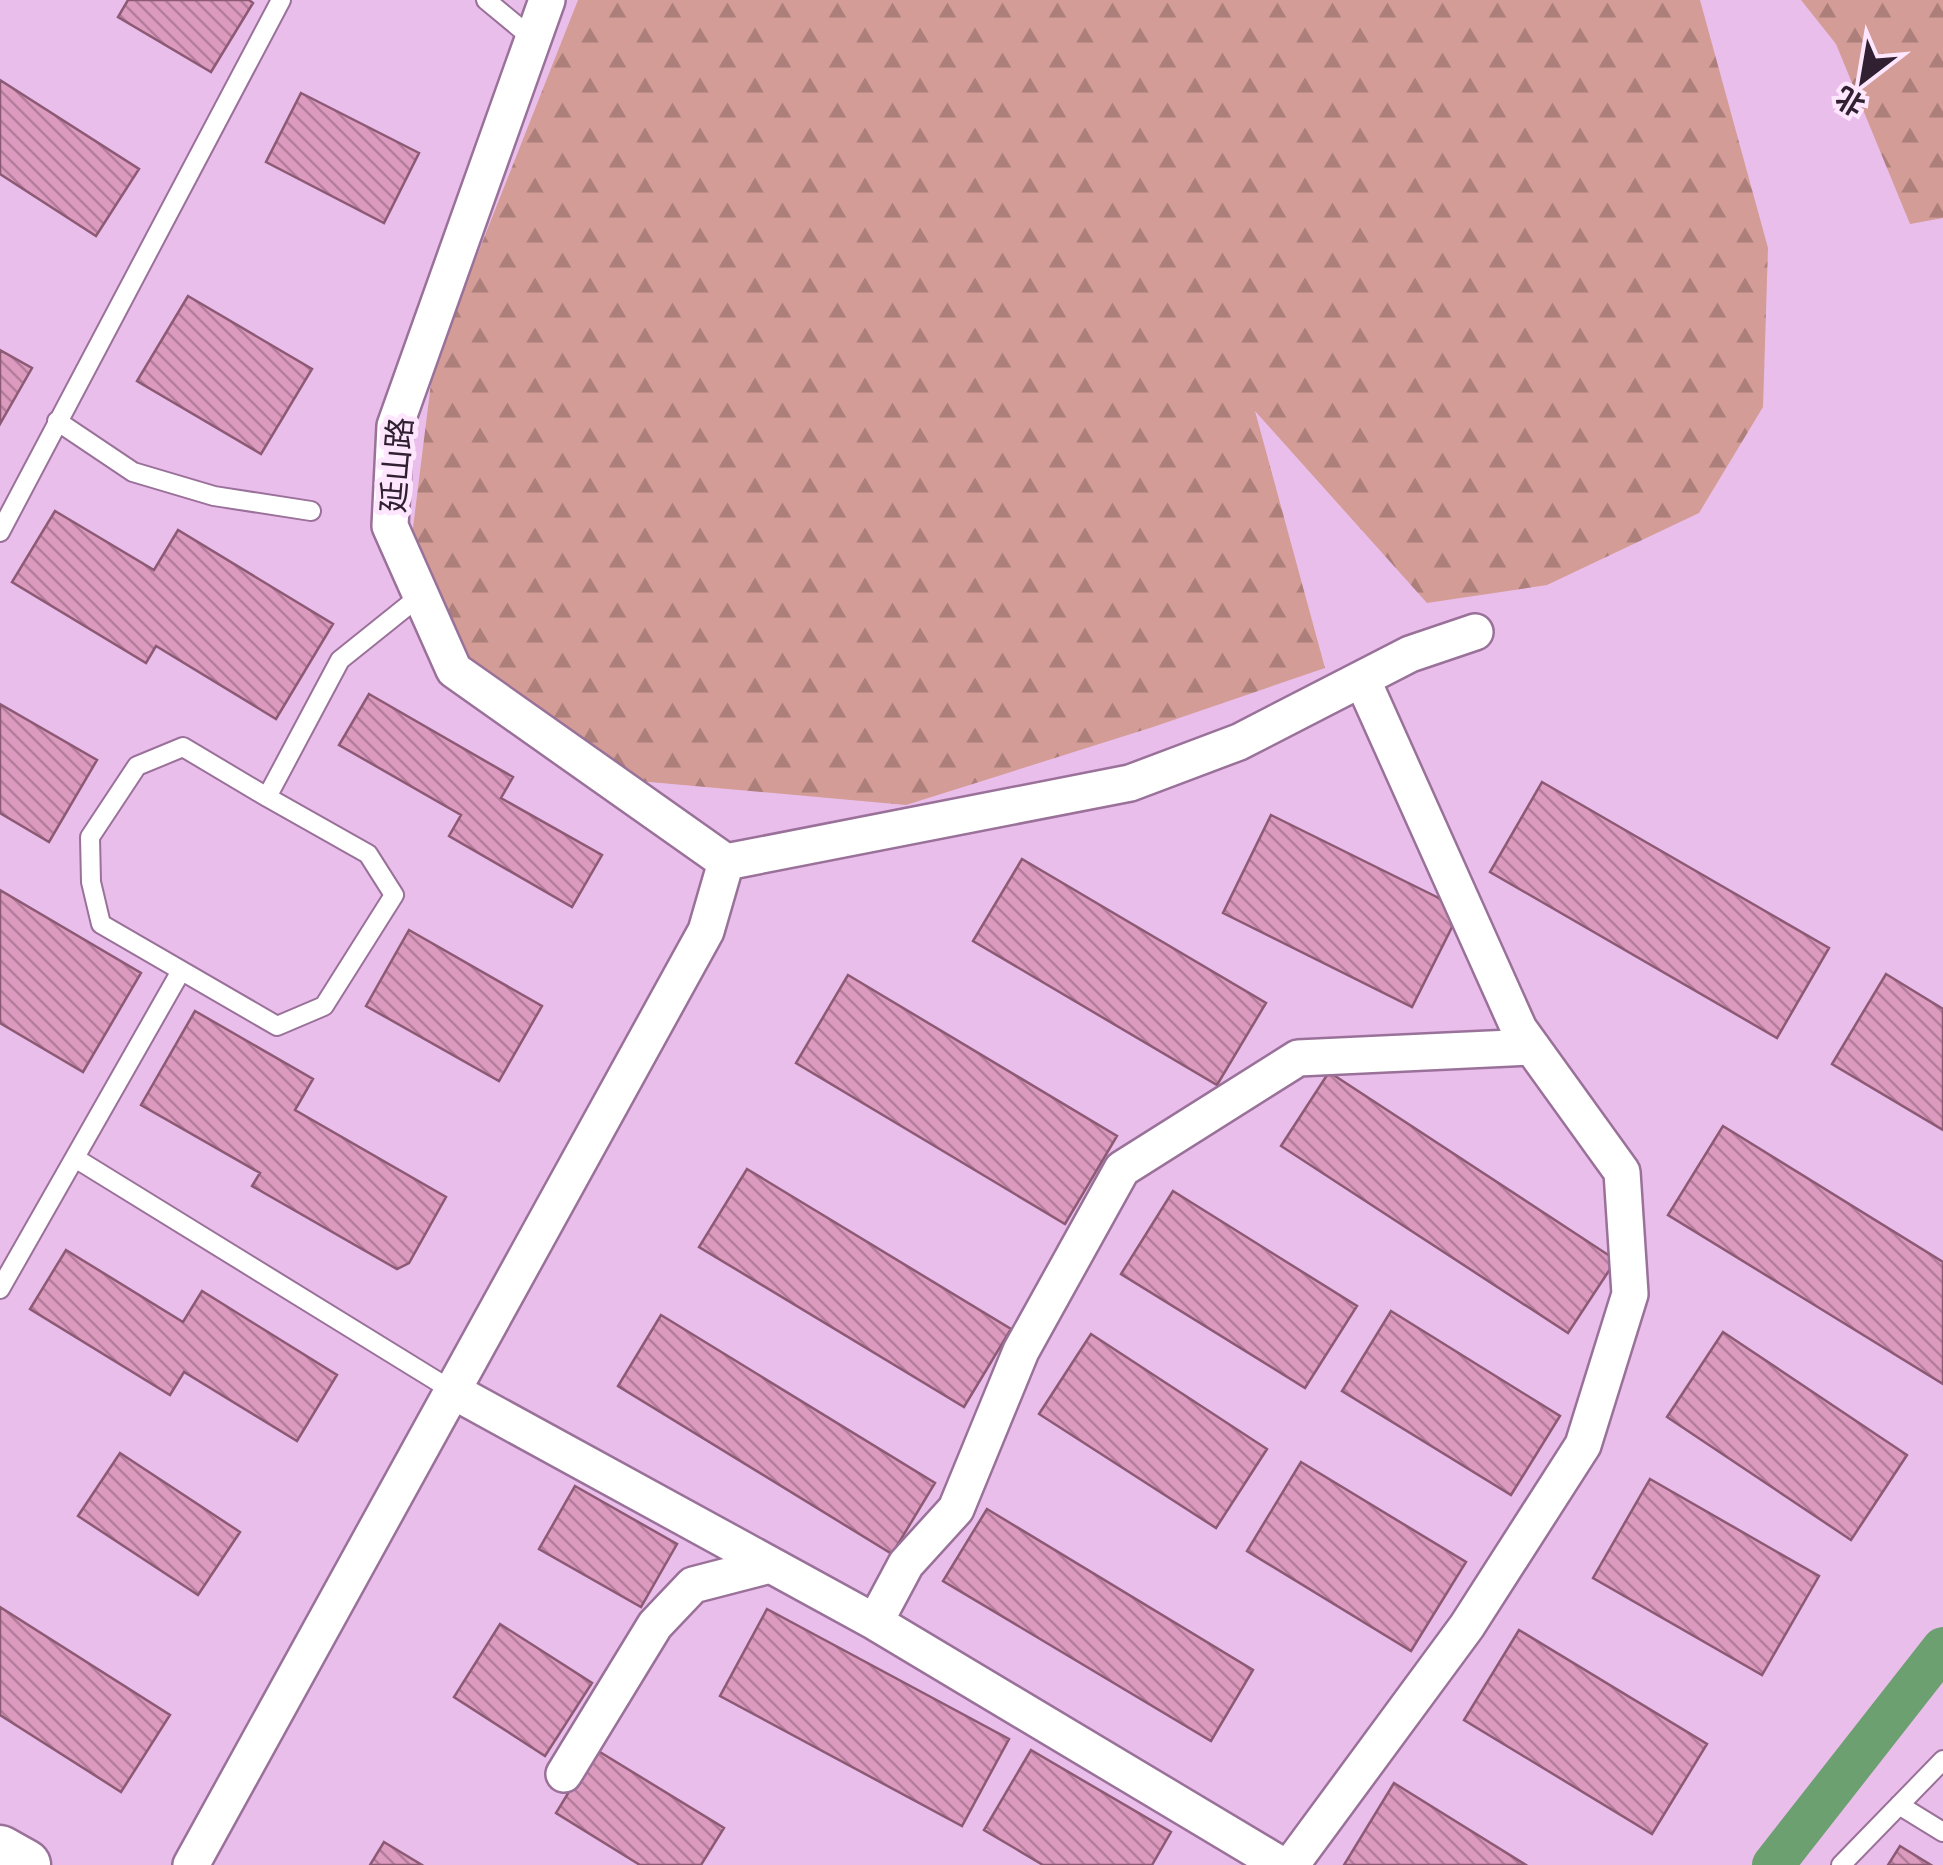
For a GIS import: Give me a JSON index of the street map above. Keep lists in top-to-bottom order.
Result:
{
  "streets": {
    "street": ["延山路"]
  },
  "north": "bottom left"
}
